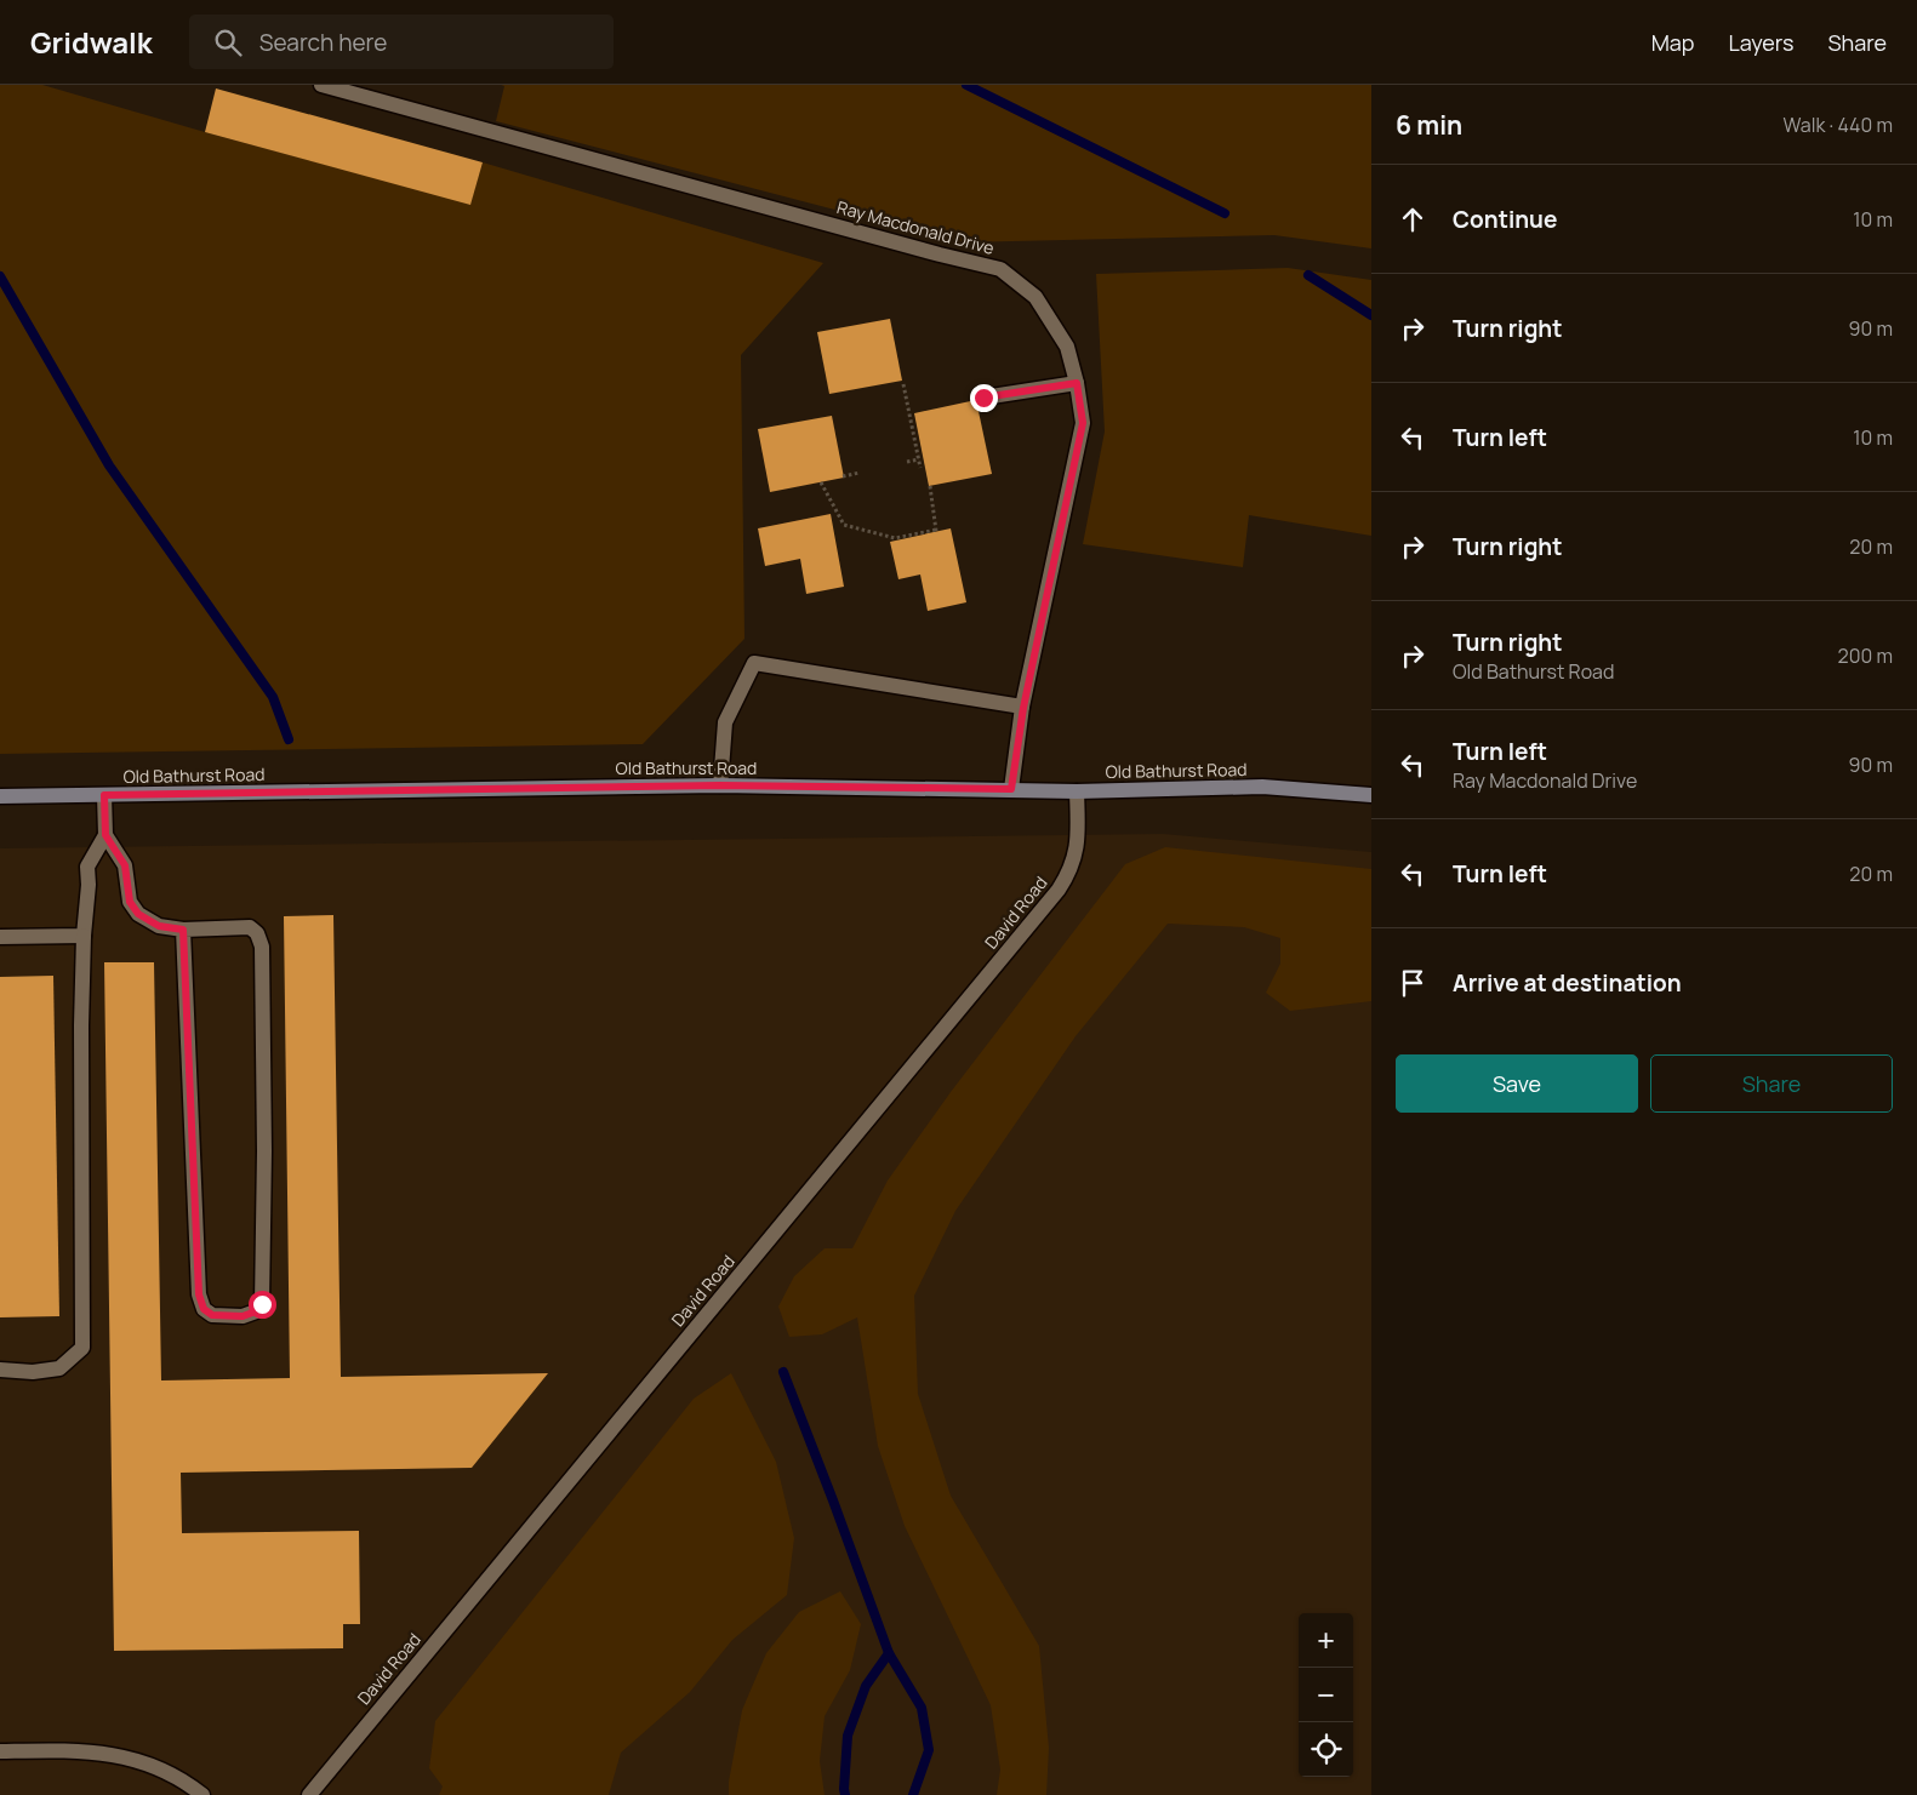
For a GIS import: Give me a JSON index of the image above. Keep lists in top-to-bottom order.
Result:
{
  "streets": {
    "main road": ["Old Bathurst Road"],
    "street": ["Ray Macdonald Drive", "David Road"]
  },
  "crossings": [
    ["Ray Macdonald Drive", "Old Bathurst Road"],
    ["Old Bathurst Road", "David Road"]
  ],
  "page": {
    "header": "Gridwalk",
    "search": "Search here",
    "nav": ["Map", "Layers", "Share"],
    "heading": ["6 min", "Walk · 440 m"],
    "list": [
      ["Continue", "10 m"],
      ["Turn right", "90 m"],
      ["Turn left", "10 m"],
      ["Turn right", "20 m"],
      ["Turn right", "Old Bathurst Road", "200 m"],
      ["Turn left", "Ray Macdonald Drive", "90 m"],
      ["Turn left", "20 m"],
      "Arrive at destination"
    ],
    "buttons": ["Save", "Share"],
    "map_buttons": ["+", "−"]
  }
}
